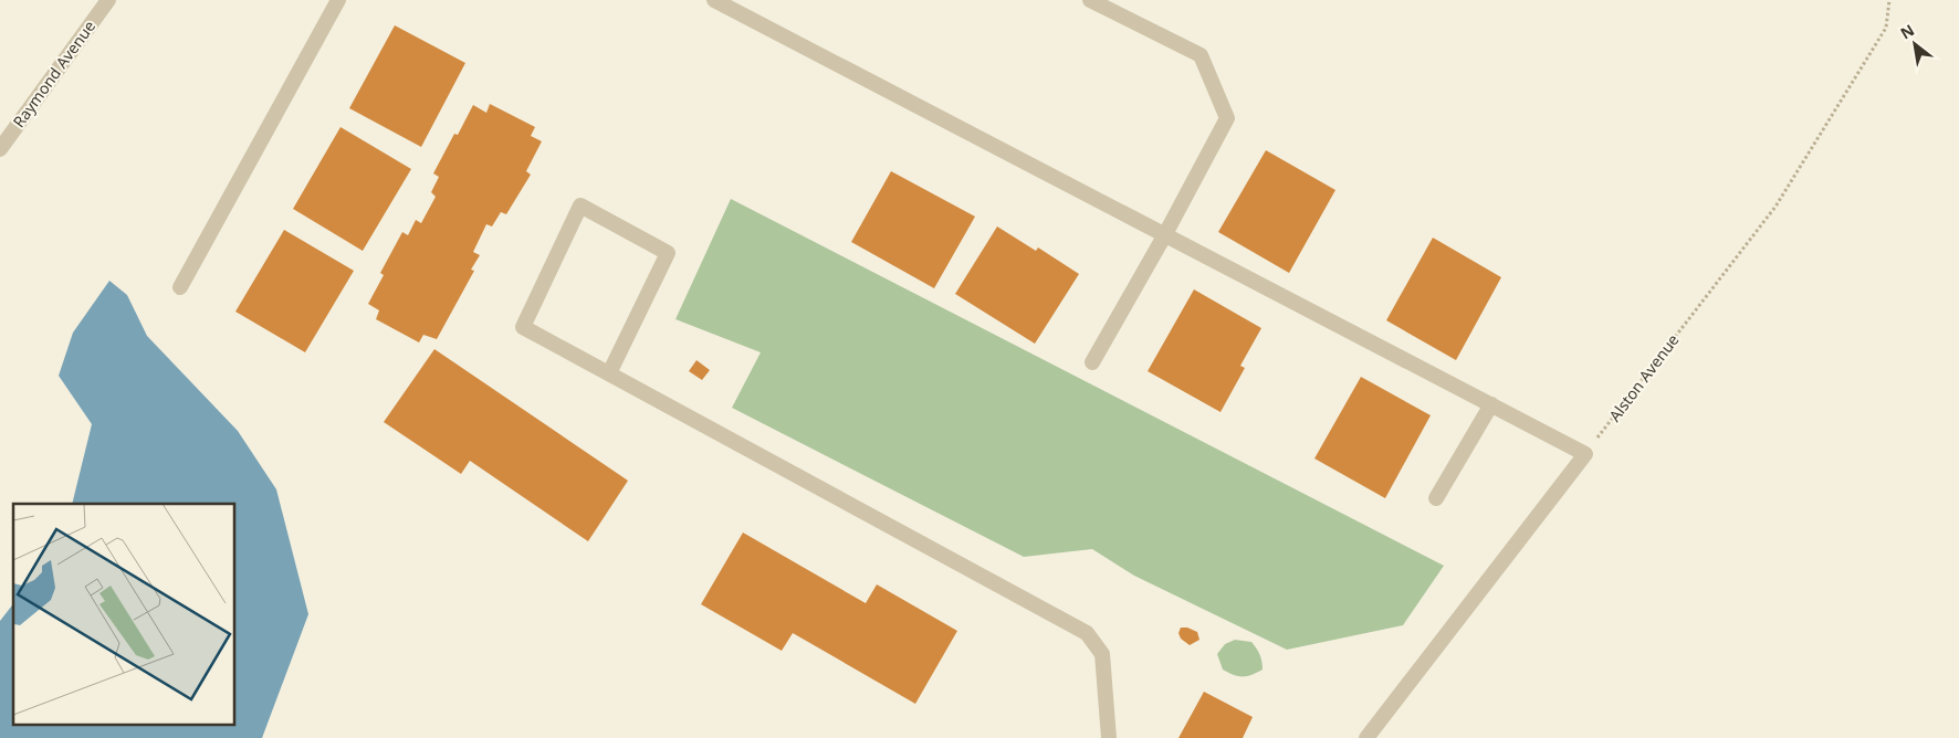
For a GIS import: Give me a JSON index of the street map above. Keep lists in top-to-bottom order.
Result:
{
  "streets": {
    "street": ["Raymond Avenue"],
    "path": ["Alston Avenue"]
  },
  "north": "top left"
}
